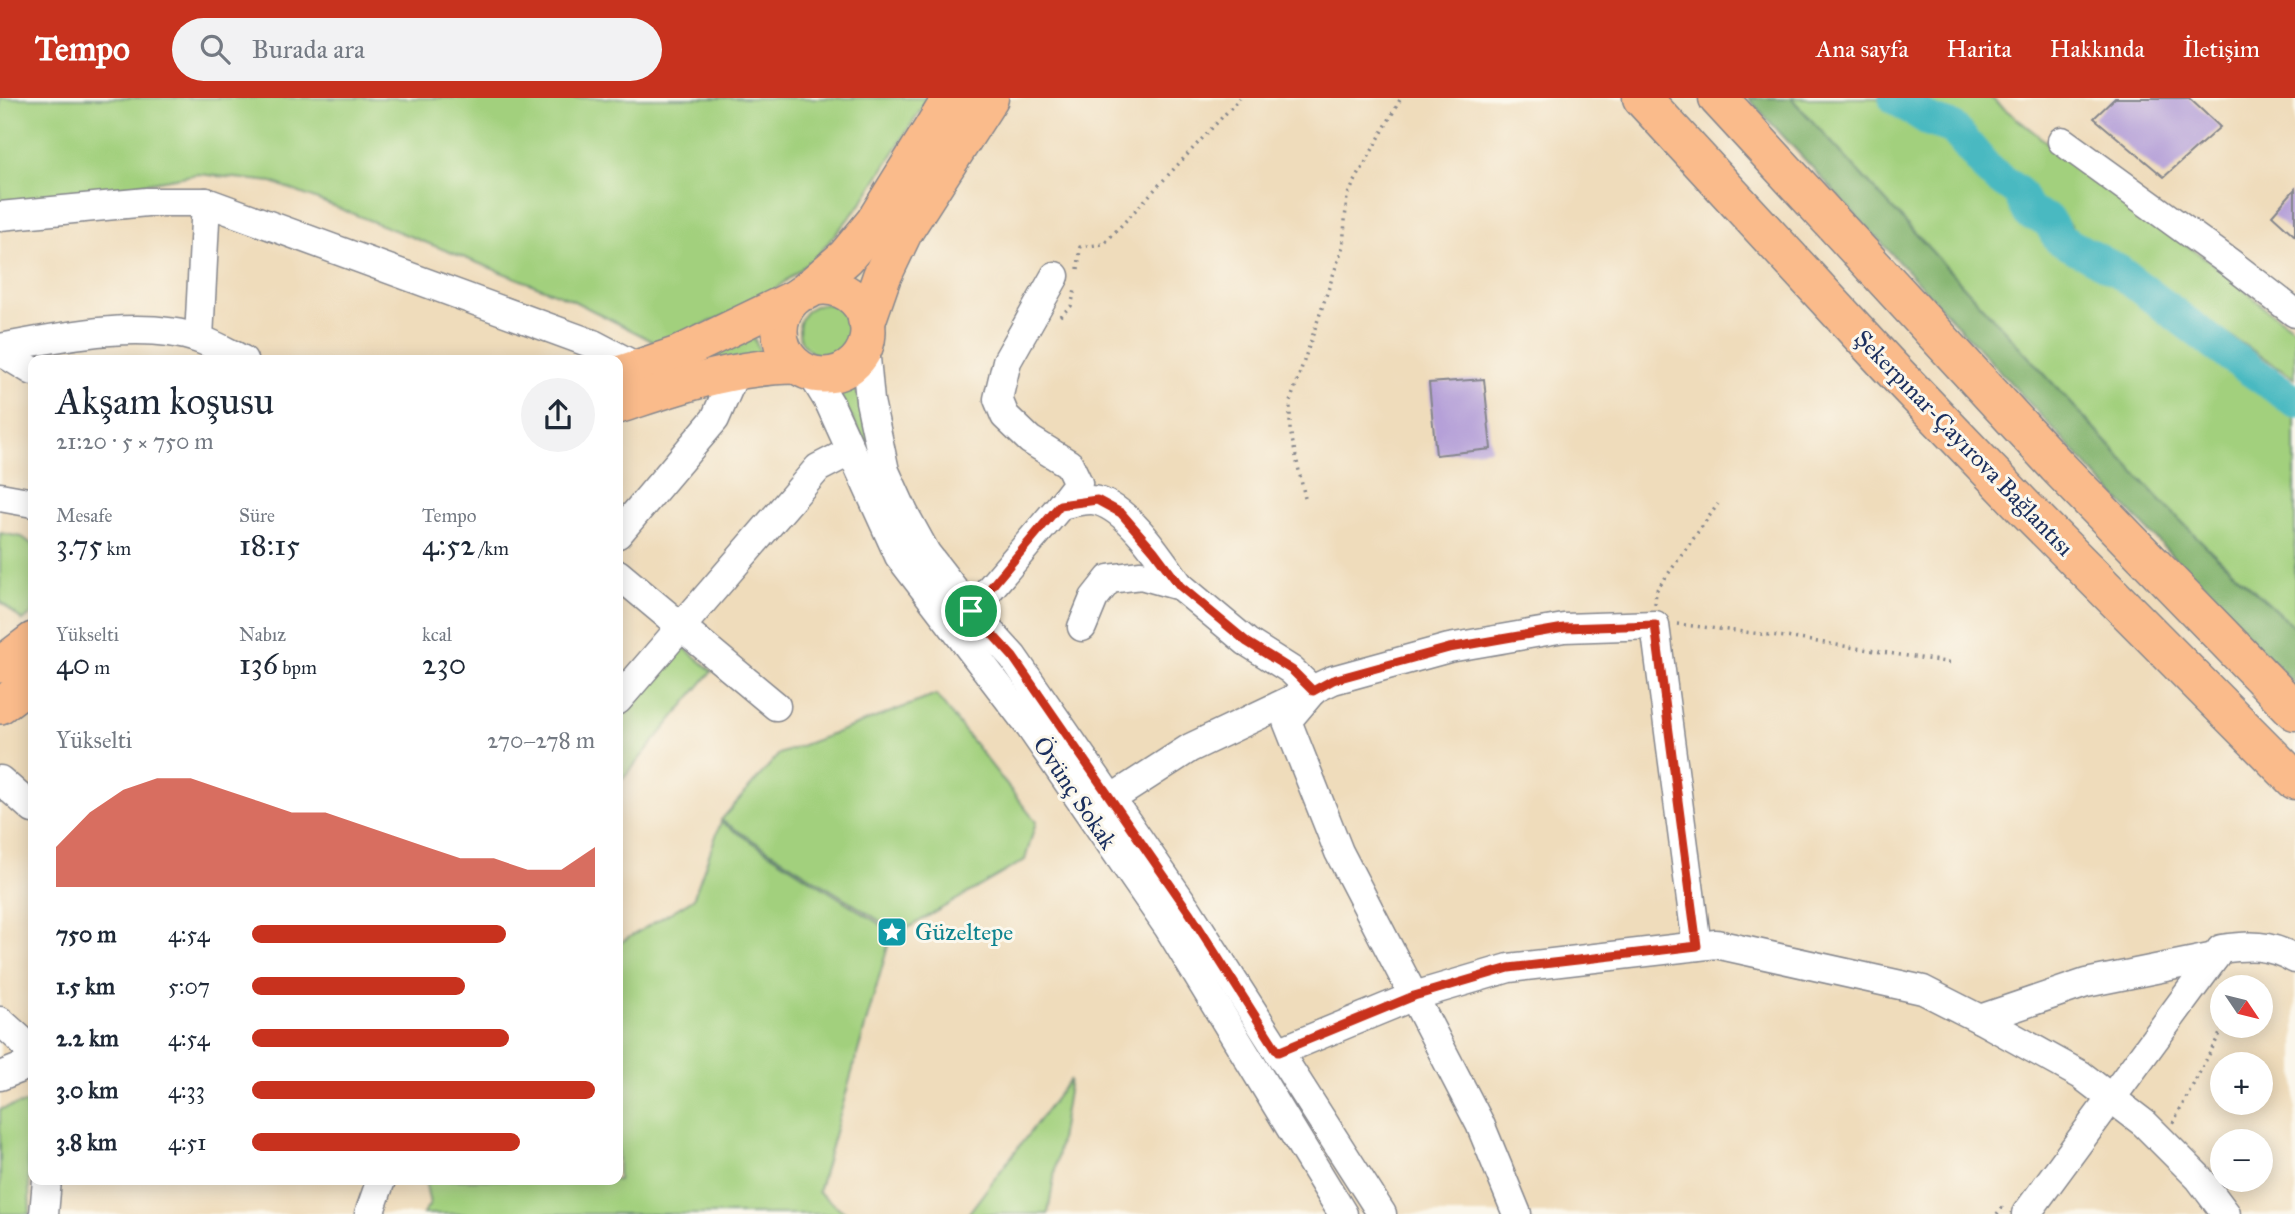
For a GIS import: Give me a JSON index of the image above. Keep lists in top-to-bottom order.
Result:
{
  "streets": {
    "highway": ["Şekerpınar-Çayırova Bağlantısı"],
    "street": ["Övünç Sokak"]
  },
  "places": {
    "place": ["Güzeltepe"]
  },
  "north": "bottom right",
  "page": {
    "header": "Tempo",
    "search": "Burada ara",
    "nav": [
      "Ana sayfa",
      "Harita",
      "Hakkında",
      "İletişim"
    ],
    "heading": ["Akşam koşusu", "21:20 · 5 × 750 m"],
    "stats": [
      ["Mesafe", "3.75 km"],
      ["Süre", "18:15"],
      ["Tempo", "4:52 /km"],
      ["Yükselti", "40 m"],
      ["Nabız", "136 bpm"],
      ["kcal", "230"]
    ],
    "chart": ["Yükselti", "270–278 m"],
    "list": [
      {
        "name": "750 m",
        "note": "4:54"
      },
      {
        "name": "1.5 km",
        "note": "5:07"
      },
      {
        "name": "2.2 km",
        "note": "4:54"
      },
      {
        "name": "3.0 km",
        "note": "4:33"
      },
      {
        "name": "3.8 km",
        "note": "4:51"
      }
    ],
    "map_buttons": ["+", "−"]
  }
}
